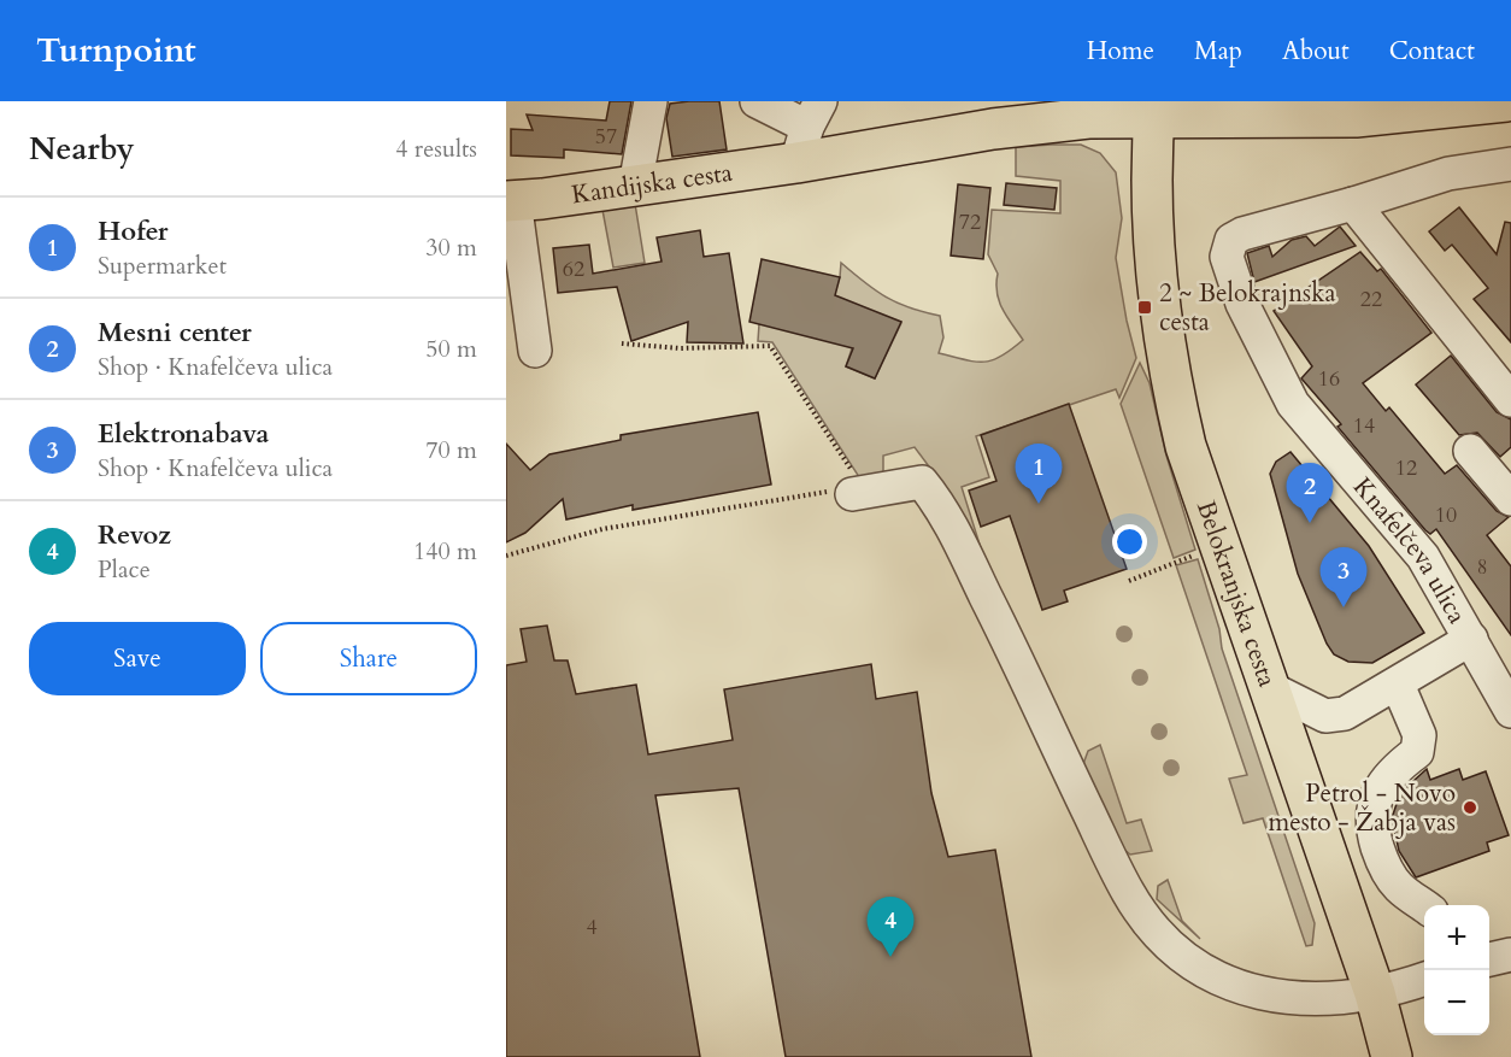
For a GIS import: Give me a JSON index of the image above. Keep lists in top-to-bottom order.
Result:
{
  "streets": {
    "main road": ["Kandijska cesta", "Belokranjska cesta"],
    "street": ["Knafelčeva ulica"]
  },
  "crossings": [
    ["Kandijska cesta", "Belokranjska cesta"]
  ],
  "places": {
    "transit": ["2 ~ Belokrajnska cesta"],
    "other": ["Petrol - Novo mesto - Žabja vas"]
  },
  "house_numbers": [
    "57",
    "72",
    "62",
    "22",
    "16",
    "14",
    "12",
    "10",
    "8",
    "4"
  ],
  "page": {
    "header": "Turnpoint",
    "nav": [
      "Home",
      "Map",
      "About",
      "Contact"
    ],
    "heading": ["Nearby", "4 results"],
    "list": [
      {
        "mark": "1",
        "name": "Hofer",
        "note": "Supermarket",
        "value": "30 m"
      },
      {
        "mark": "2",
        "name": "Mesni center",
        "note": "Shop · Knafelčeva ulica",
        "value": "50 m"
      },
      {
        "mark": "3",
        "name": "Elektronabava",
        "note": "Shop · Knafelčeva ulica",
        "value": "70 m"
      },
      {
        "mark": "4",
        "name": "Revoz",
        "note": "Place",
        "value": "140 m"
      }
    ],
    "pins": [
      "1",
      "2",
      "3",
      "4"
    ],
    "buttons": ["Save", "Share"],
    "map_buttons": ["+", "−"]
  }
}
